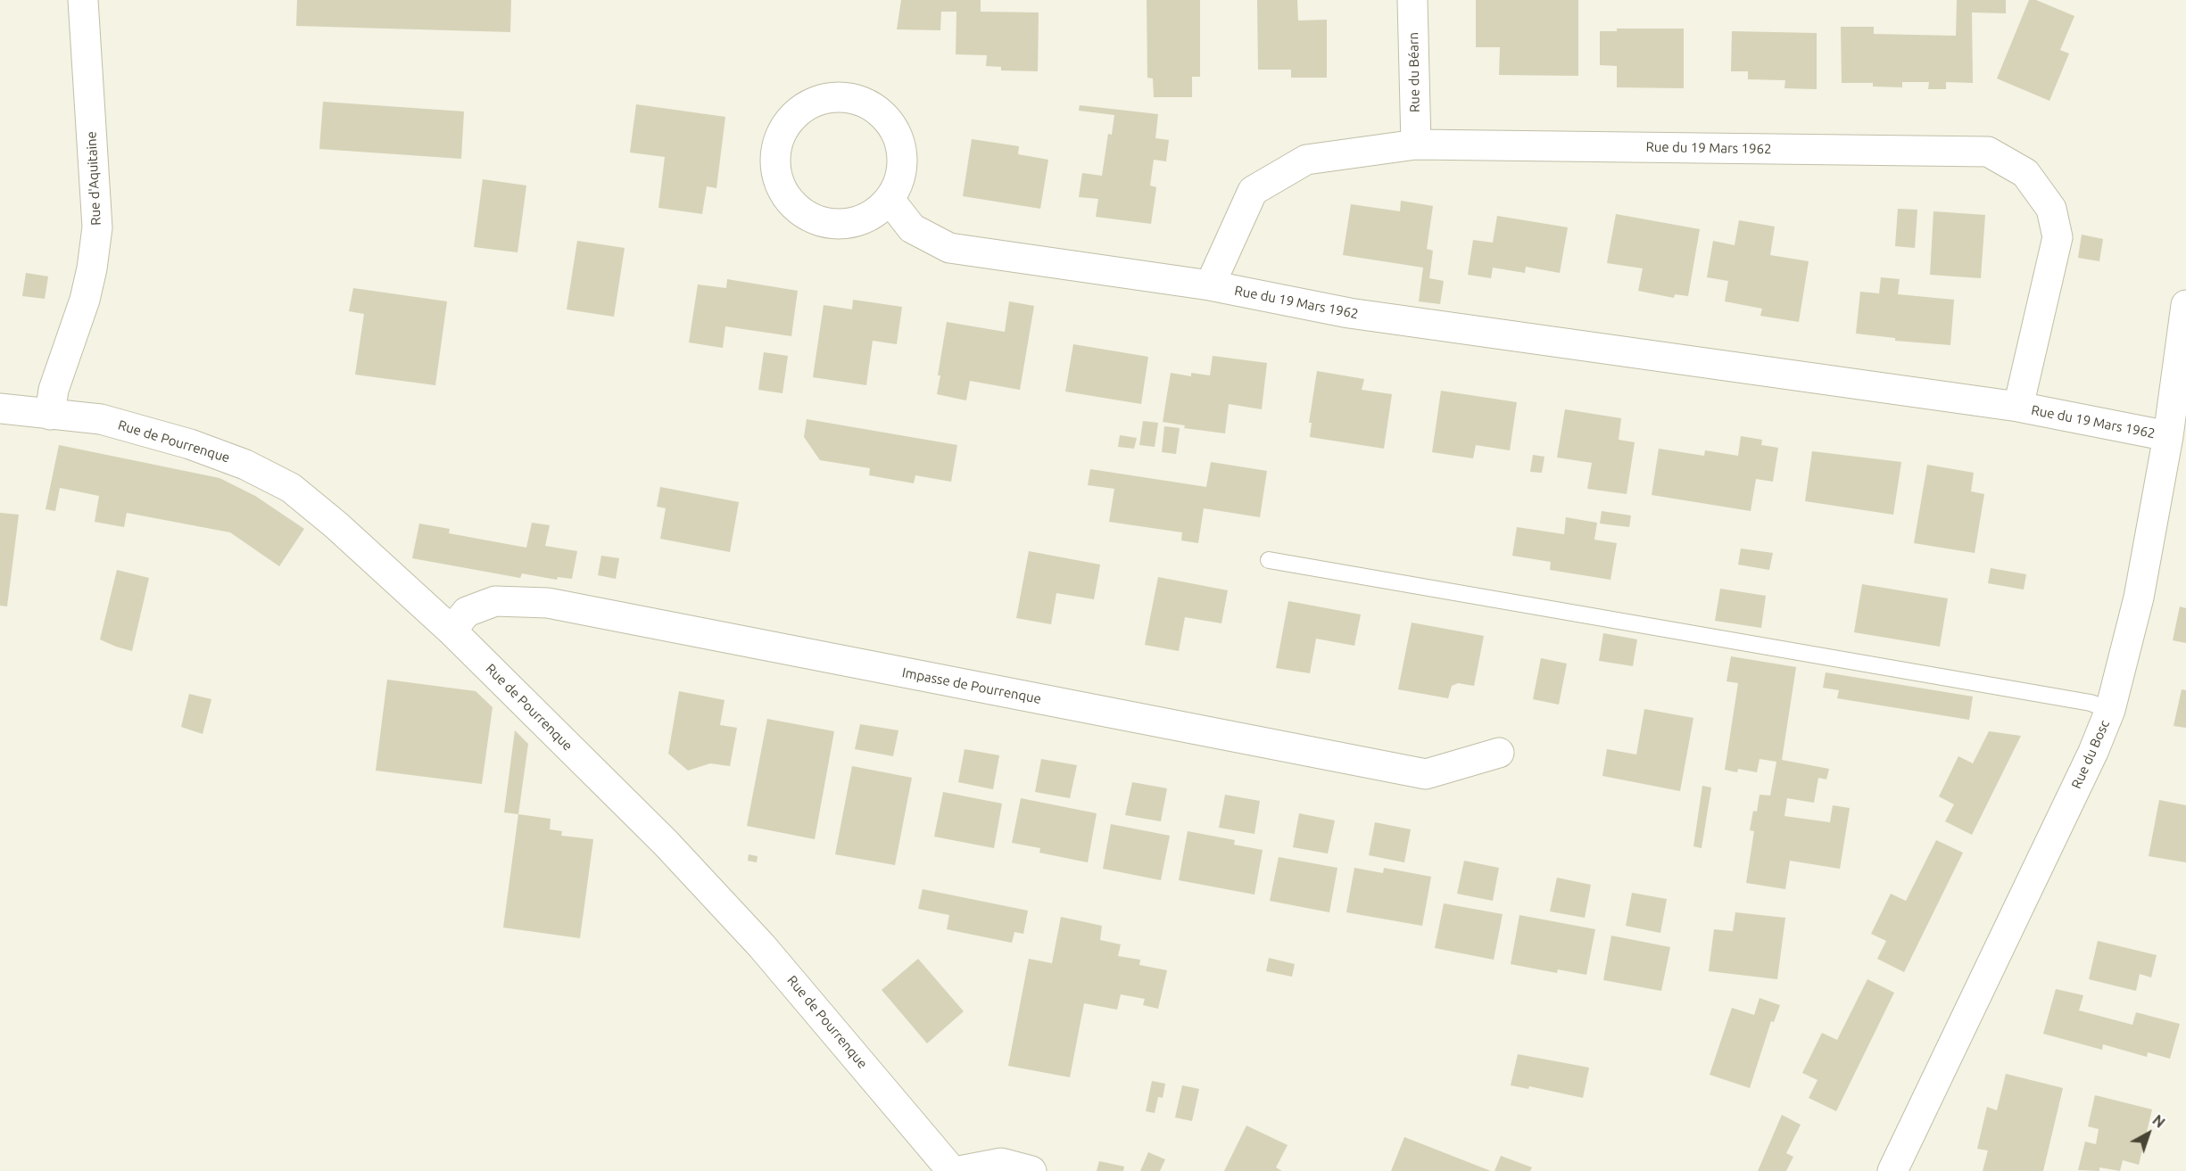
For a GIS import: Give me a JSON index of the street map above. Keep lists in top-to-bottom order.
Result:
{
  "streets": {
    "street": [
      "Rue du Béarn",
      "Rue du 19 Mars 1962",
      "Rue d'Aquitaine",
      "Rue de Pourrenque",
      "Impasse de Pourrenque",
      "Rue du Bosc"
    ]
  },
  "crossings": [
    ["Rue du Béarn", "Rue du 19 Mars 1962"],
    ["Rue du 19 Mars 1962", "Rue du Bosc"],
    ["Rue d'Aquitaine", "Rue de Pourrenque"],
    ["Rue de Pourrenque", "Impasse de Pourrenque"]
  ],
  "north": "top right"
}
